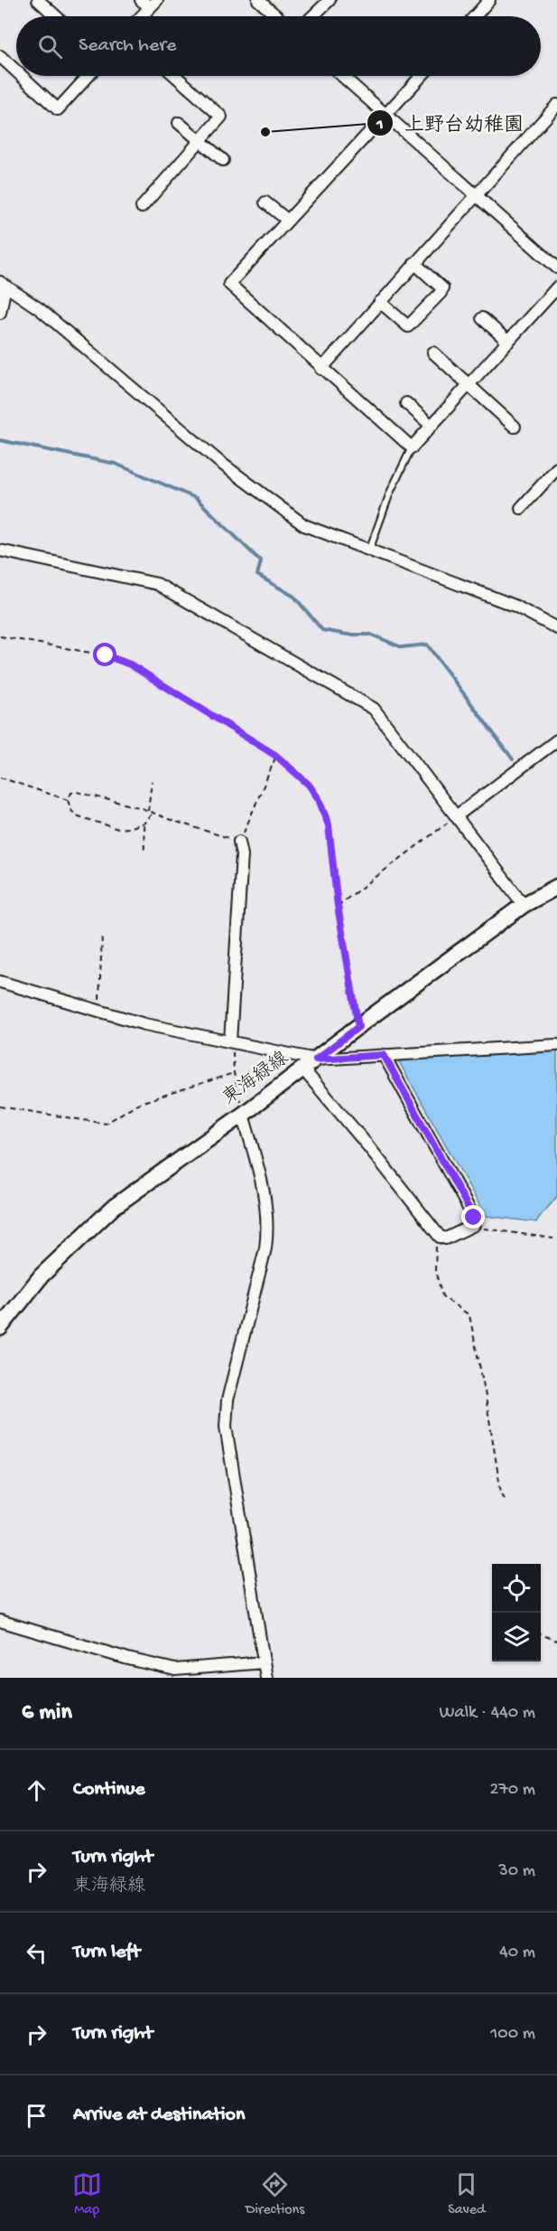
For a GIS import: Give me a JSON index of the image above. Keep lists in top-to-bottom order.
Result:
{
  "streets": {
    "main road": ["東海緑線"]
  },
  "places": ["上野台幼稚園"],
  "page": {
    "search": "Search here",
    "heading": ["6 min", "Walk · 440 m"],
    "list": [
      ["Continue", "270 m"],
      ["Turn right", "東海緑線", "30 m"],
      ["Turn left", "40 m"],
      ["Turn right", "100 m"],
      "Arrive at destination"
    ],
    "nav": ["Map", "Directions", "Saved"]
  }
}
